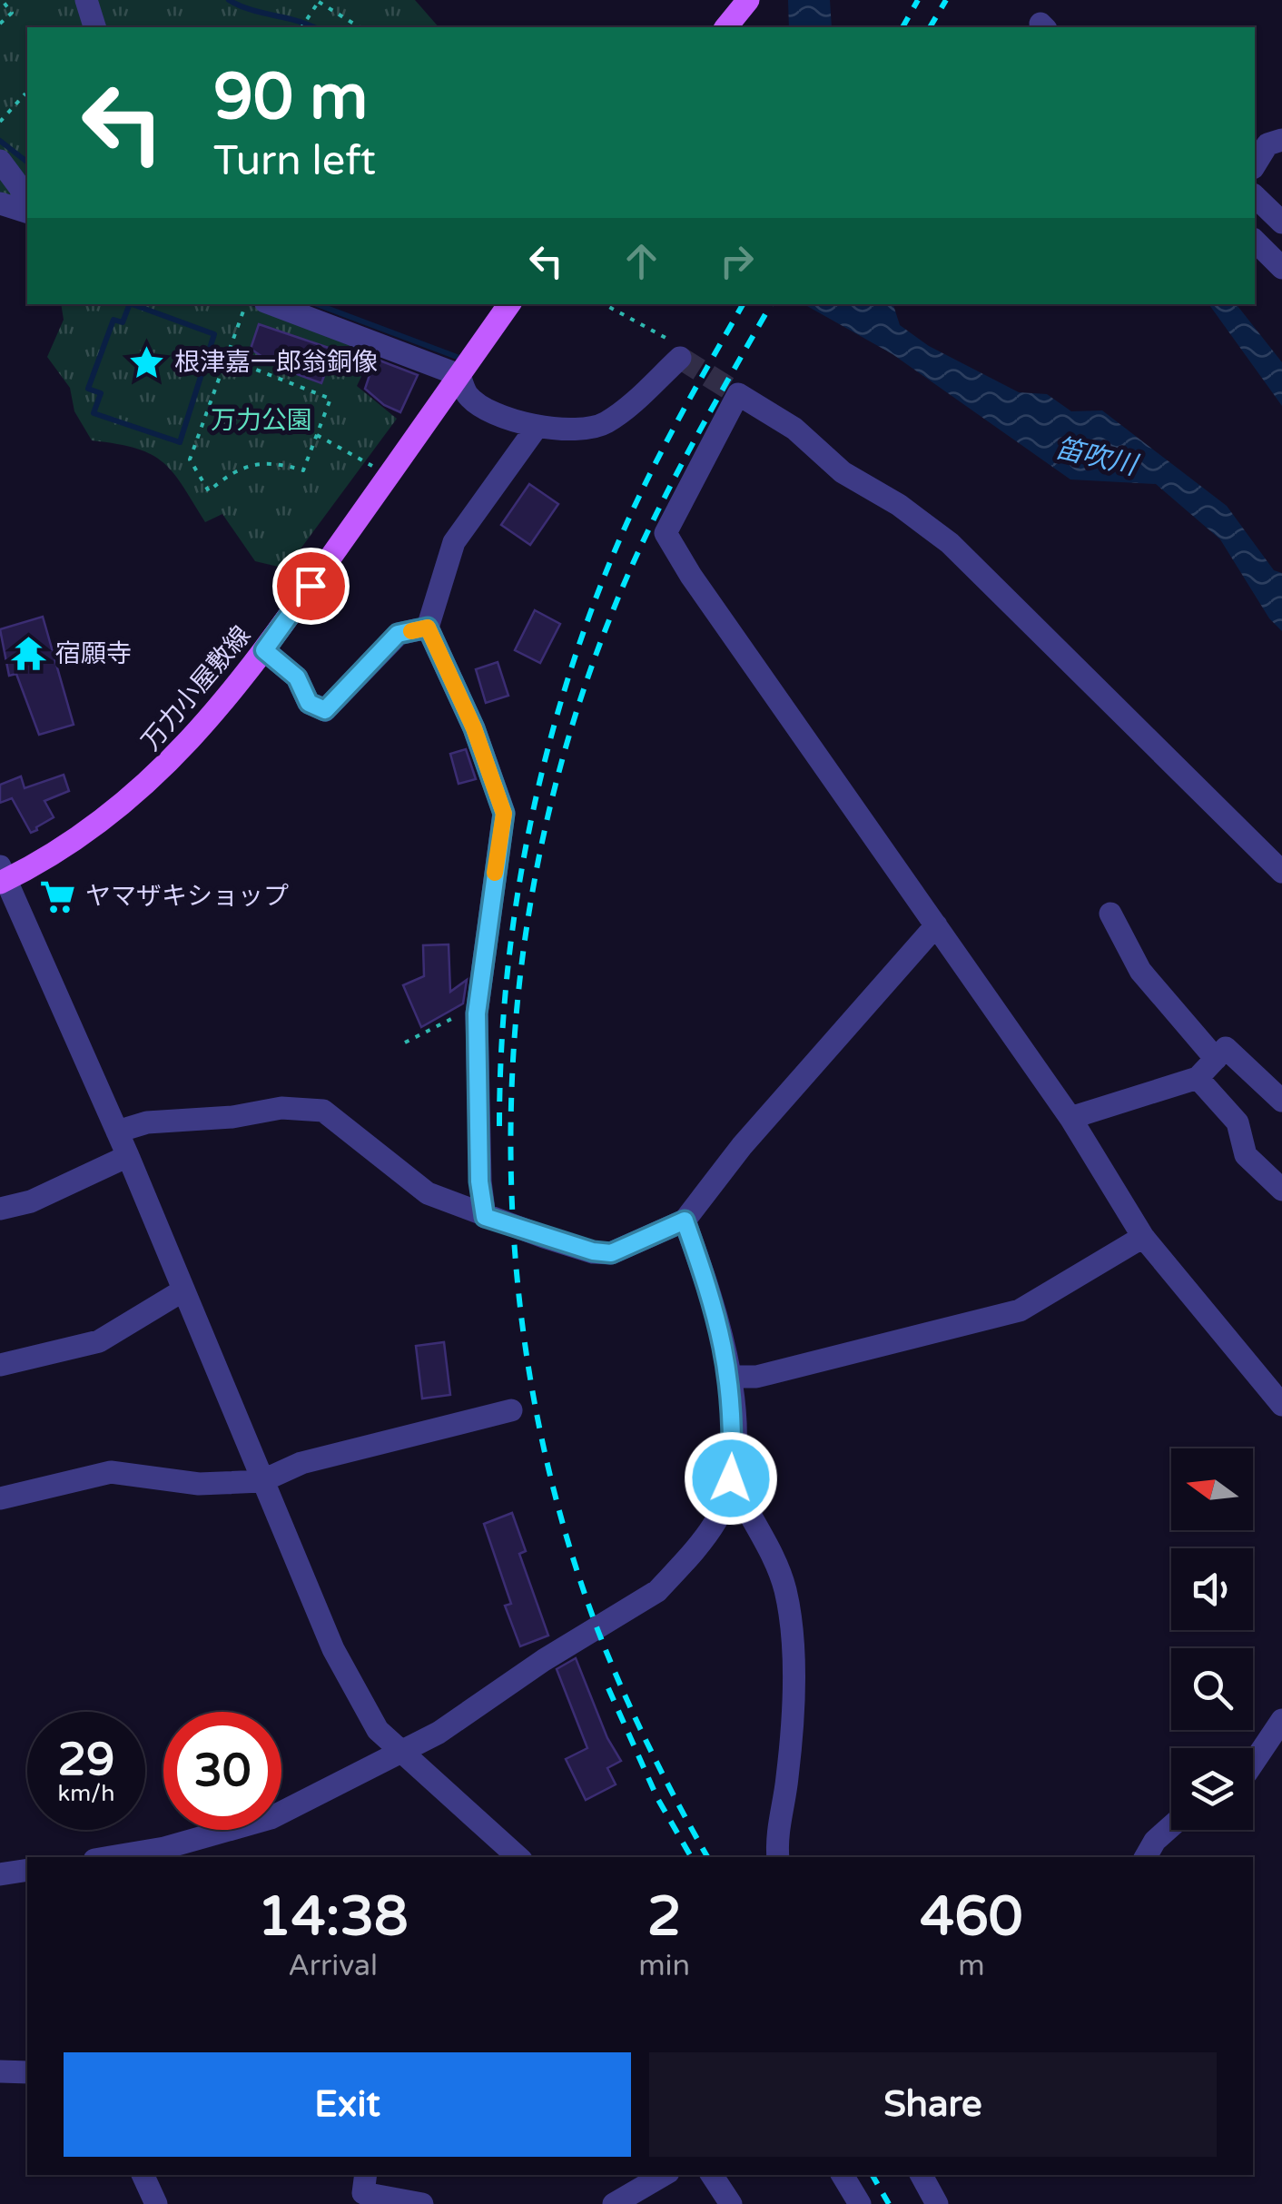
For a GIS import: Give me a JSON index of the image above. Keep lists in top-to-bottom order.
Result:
{
  "streets": {
    "main road": ["万力小屋敷線"]
  },
  "water": ["笛吹川"],
  "parks": ["万力公園"],
  "places": {
    "place": ["根津嘉一郎翁銅像"],
    "temple": ["宿願寺"],
    "supermarket": ["ヤマザキショップ"]
  },
  "north": "left",
  "page": {
    "turn": ["90 m", "Turn left"],
    "speed": "29 km/h",
    "limit": "30",
    "eta": [
      "14:38",
      "Arrival",
      "2",
      "min",
      "460",
      "m"
    ],
    "buttons": ["Exit", "Share"]
  }
}
